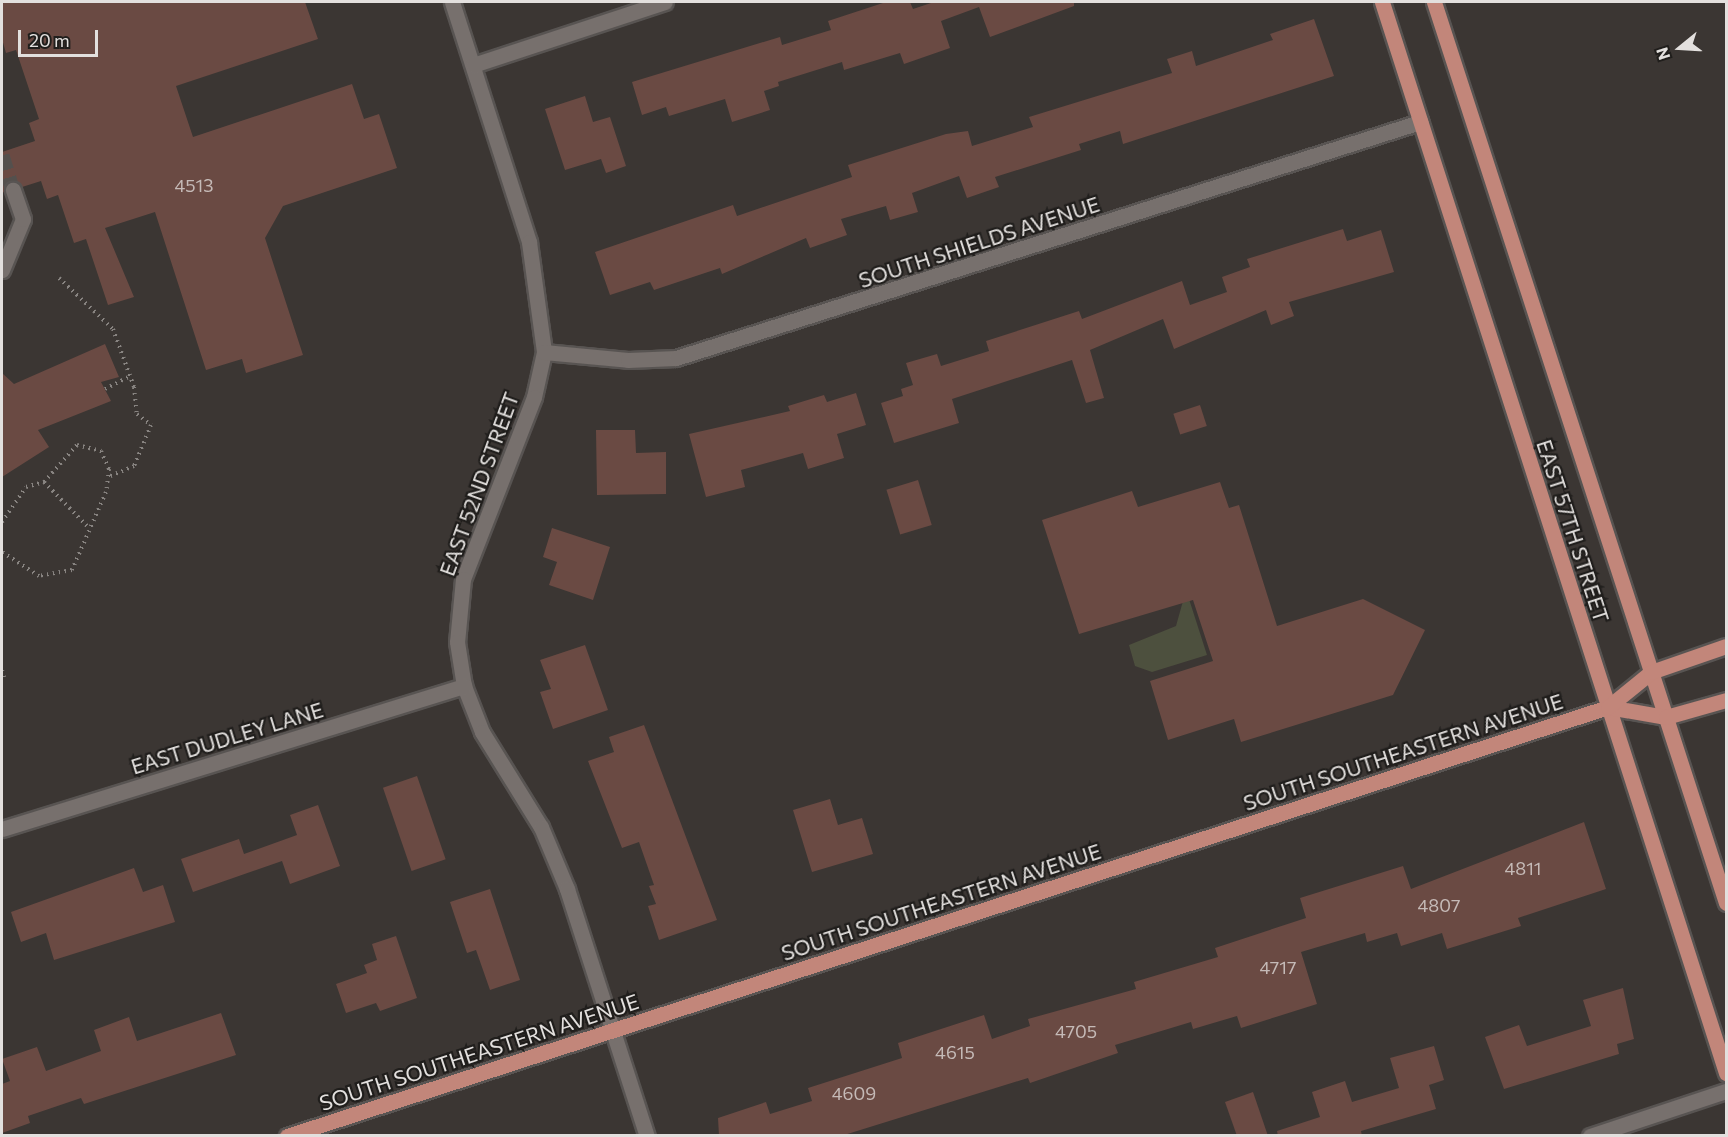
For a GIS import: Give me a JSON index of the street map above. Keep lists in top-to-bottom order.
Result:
{
  "streets": {
    "main road": ["EAST 57TH STREET", "SOUTH SOUTHEASTERN AVENUE"],
    "street": ["SOUTH SHIELDS AVENUE", "EAST 52ND STREET", "EAST DUDLEY LANE"]
  },
  "crossings": [
    ["SOUTH SHIELDS AVENUE", "EAST 52ND STREET"],
    ["SOUTH SHIELDS AVENUE", "EAST 57TH STREET"],
    ["EAST 52ND STREET", "EAST DUDLEY LANE"],
    ["EAST 52ND STREET", "SOUTH SOUTHEASTERN AVENUE"],
    ["EAST 57TH STREET", "SOUTH SOUTHEASTERN AVENUE"]
  ],
  "house_numbers": [
    "4513",
    "4811",
    "4807",
    "4717",
    "4705",
    "4615",
    "4609"
  ],
  "scale_bar": "20 m",
  "north": "left"
}
